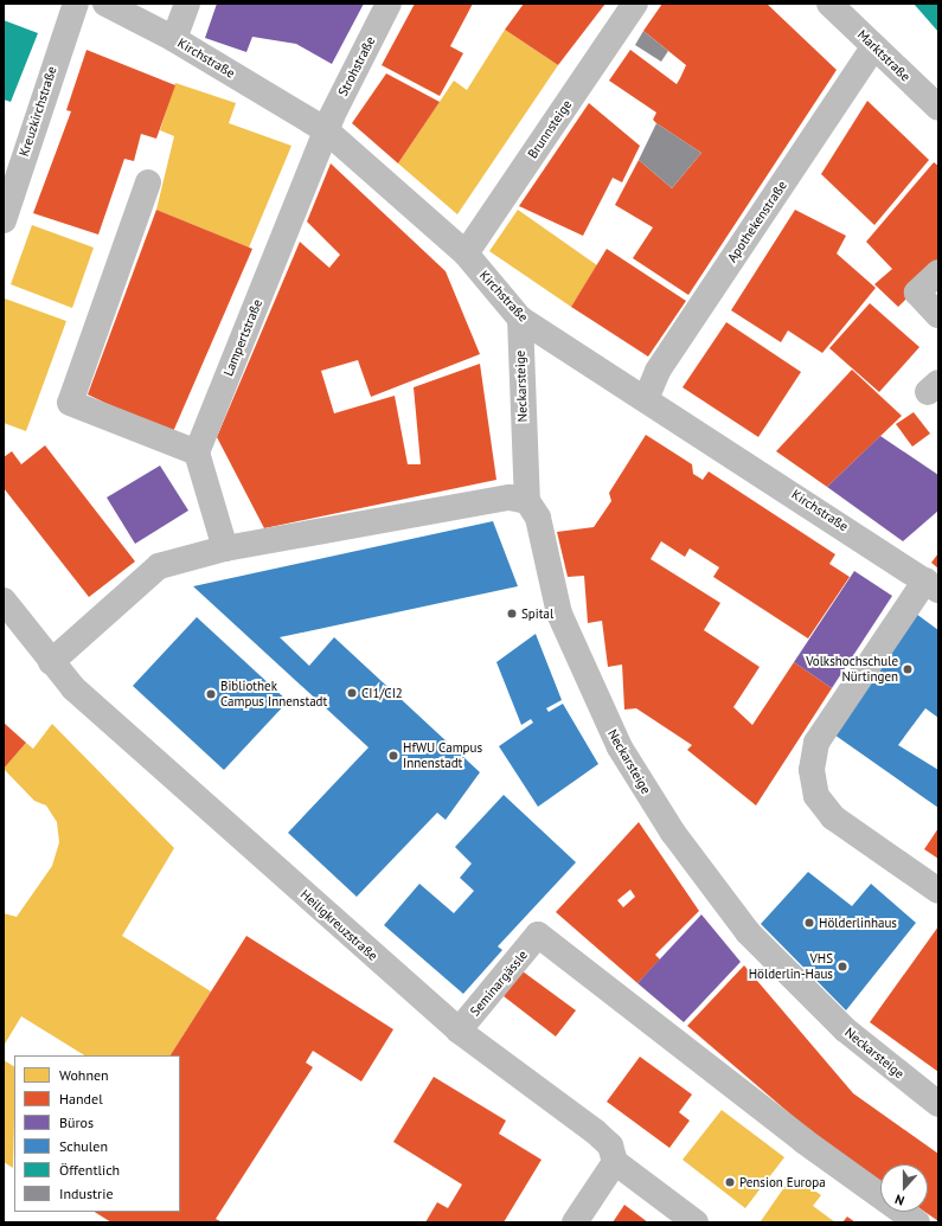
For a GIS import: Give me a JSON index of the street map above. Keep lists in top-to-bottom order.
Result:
{
  "streets": {
    "street": [
      "Marktstraße",
      "Kirchstraße",
      "Strohstraße",
      "Kreuzkirchstraße",
      "Brunnsteige",
      "Apothekenstraße",
      "Lampertstraße",
      "Neckarsteige",
      "Heiligkreuzstraße",
      "Seminargässle"
    ]
  },
  "crossings": [
    ["Marktstraße", "Apothekenstraße"],
    ["Kirchstraße", "Strohstraße"],
    ["Kirchstraße", "Brunnsteige"],
    ["Kirchstraße", "Apothekenstraße"],
    ["Kirchstraße", "Lampertstraße"],
    ["Kirchstraße", "Neckarsteige"],
    ["Strohstraße", "Lampertstraße"],
    ["Heiligkreuzstraße", "Seminargässle"]
  ],
  "places": [
    "Spital",
    "Volkshochschule Nürtingen",
    "CI1/CI2",
    "Bibliothek Campus Innenstadt",
    "HfWU Campus Innenstadt",
    "Hölderlinhaus",
    "VHS Hölderlin-Haus",
    "Pension Europa"
  ],
  "legend": [
    "Wohnen",
    "Handel",
    "Büros",
    "Schulen",
    "Öffentlich",
    "Industrie"
  ],
  "north": "bottom"
}
